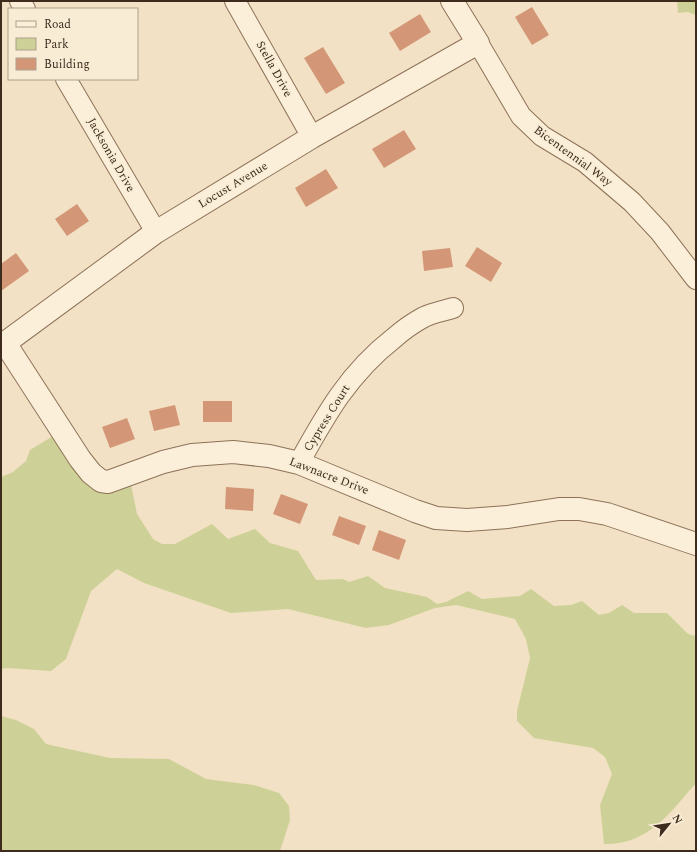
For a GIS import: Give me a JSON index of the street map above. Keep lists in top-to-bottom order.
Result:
{
  "streets": {
    "street": [
      "Stella Drive",
      "Jacksonia Drive",
      "Bicentennial Way",
      "Locust Avenue",
      "Cypress Court",
      "Lawnacre Drive"
    ]
  },
  "crossings": [
    ["Stella Drive", "Locust Avenue"],
    ["Jacksonia Drive", "Locust Avenue"],
    ["Bicentennial Way", "Locust Avenue"],
    ["Locust Avenue", "Lawnacre Drive"],
    ["Cypress Court", "Lawnacre Drive"]
  ],
  "legend": ["Road", "Park", "Building"],
  "north": "top right"
}
